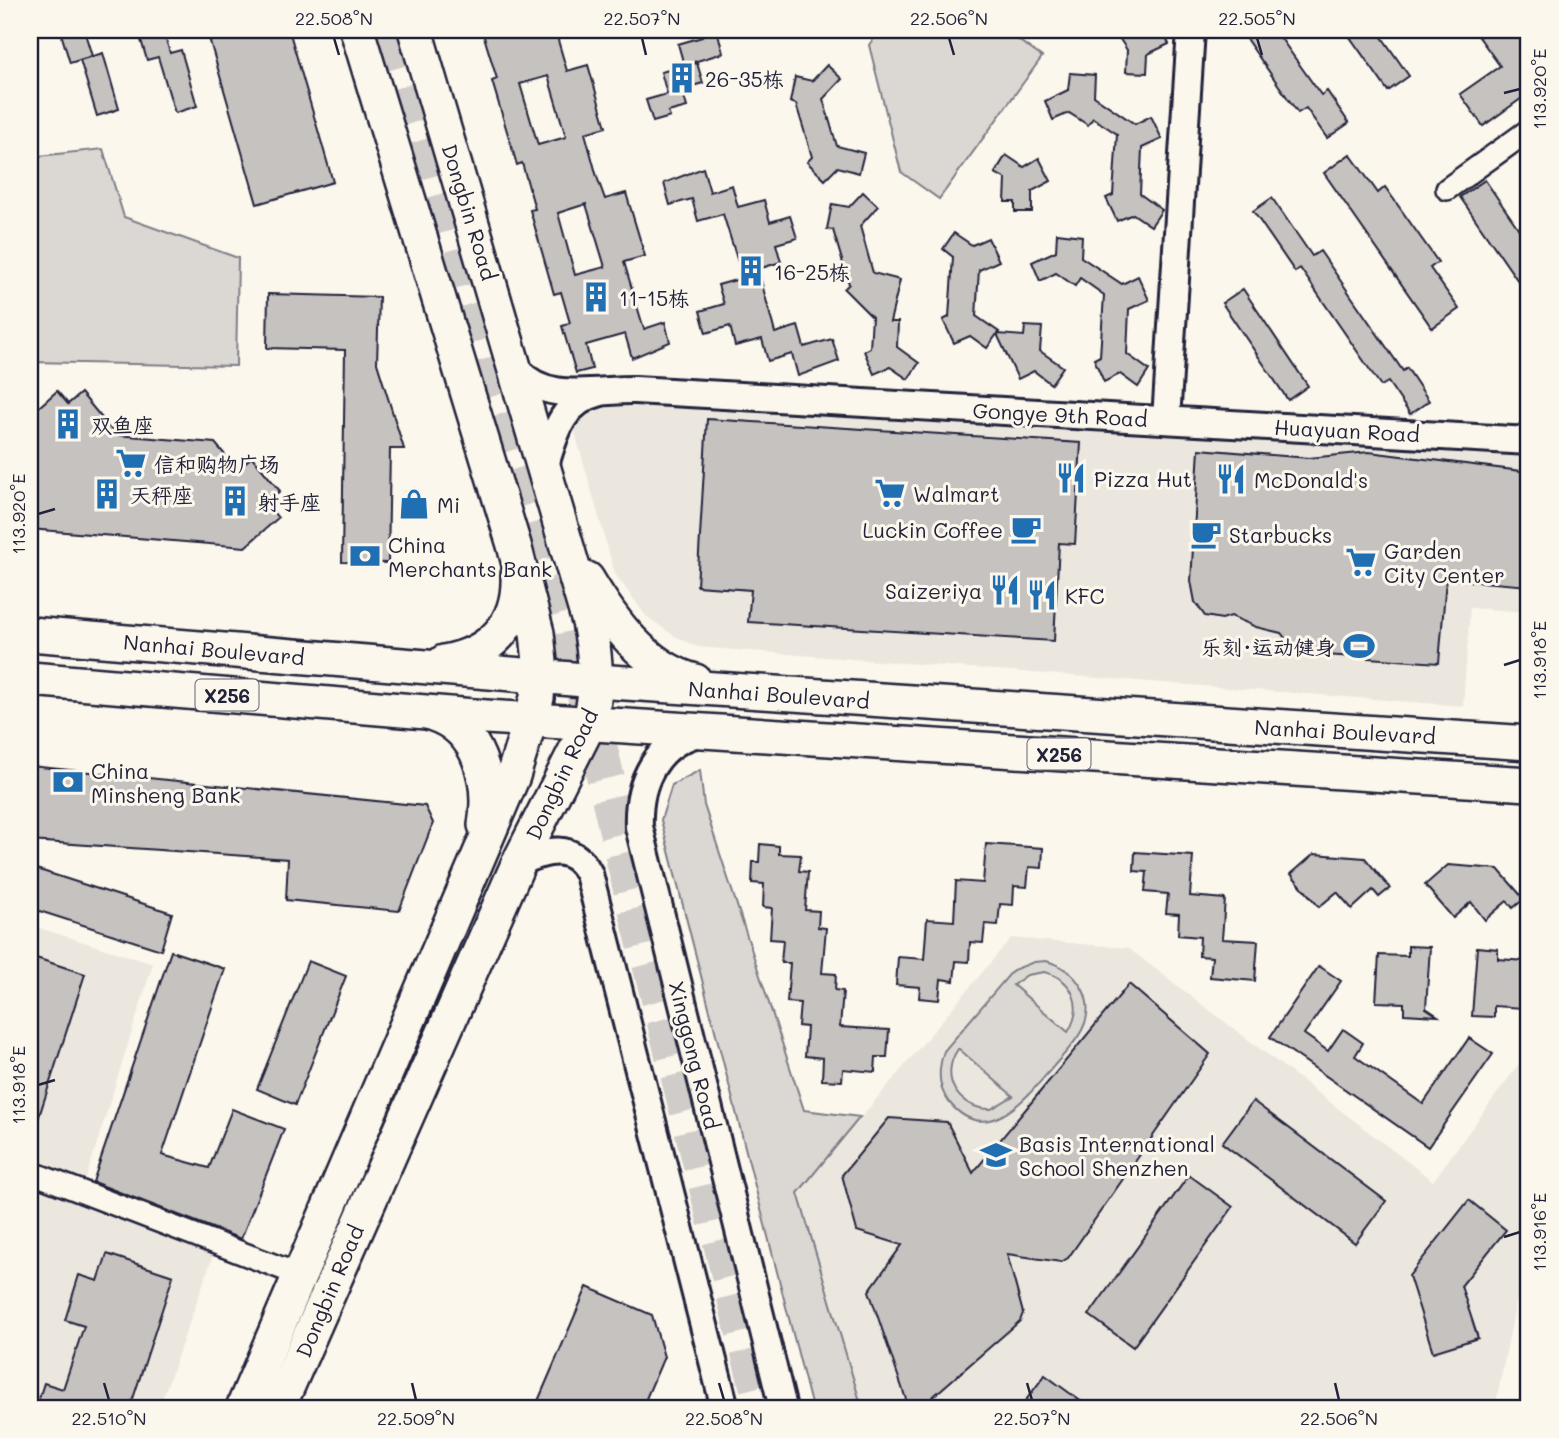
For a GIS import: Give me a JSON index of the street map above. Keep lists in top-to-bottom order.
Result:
{
  "streets": {
    "main road": ["Dongbin Road", "Nanhai Boulevard", "X256"],
    "street": ["Gongye 9th Road", "Huayuan Road", "Xinggong Road"]
  },
  "crossings": [
    ["Dongbin Road", "Gongye 9th Road"],
    ["Dongbin Road", "Nanhai Boulevard"],
    ["Gongye 9th Road", "Huayuan Road"],
    ["Nanhai Boulevard", "Xinggong Road"]
  ],
  "places": {
    "building": [
      "26-35栋",
      "16-25栋",
      "11-15栋",
      "双鱼座",
      "天秤座",
      "射手座"
    ],
    "supermarket": ["信和购物广场", "Walmart", "Garden City Center"],
    "restaurant": [
      "Pizza Hut",
      "McDonald's",
      "Saizeriya",
      "KFC"
    ],
    "shop": ["Mi"],
    "cafe": ["Luckin Coffee", "Starbucks"],
    "bank": ["China Merchants Bank", "China Minsheng Bank"],
    "sports": ["乐刻·运动健身"],
    "school or university": ["Basis International School Shenzhen"]
  },
  "coordinates": [
    "22.508°N",
    "22.507°N",
    "22.506°N",
    "22.505°N",
    "113.920°E",
    "113.918°E",
    "113.916°E",
    "22.510°N",
    "22.509°N"
  ]
}
